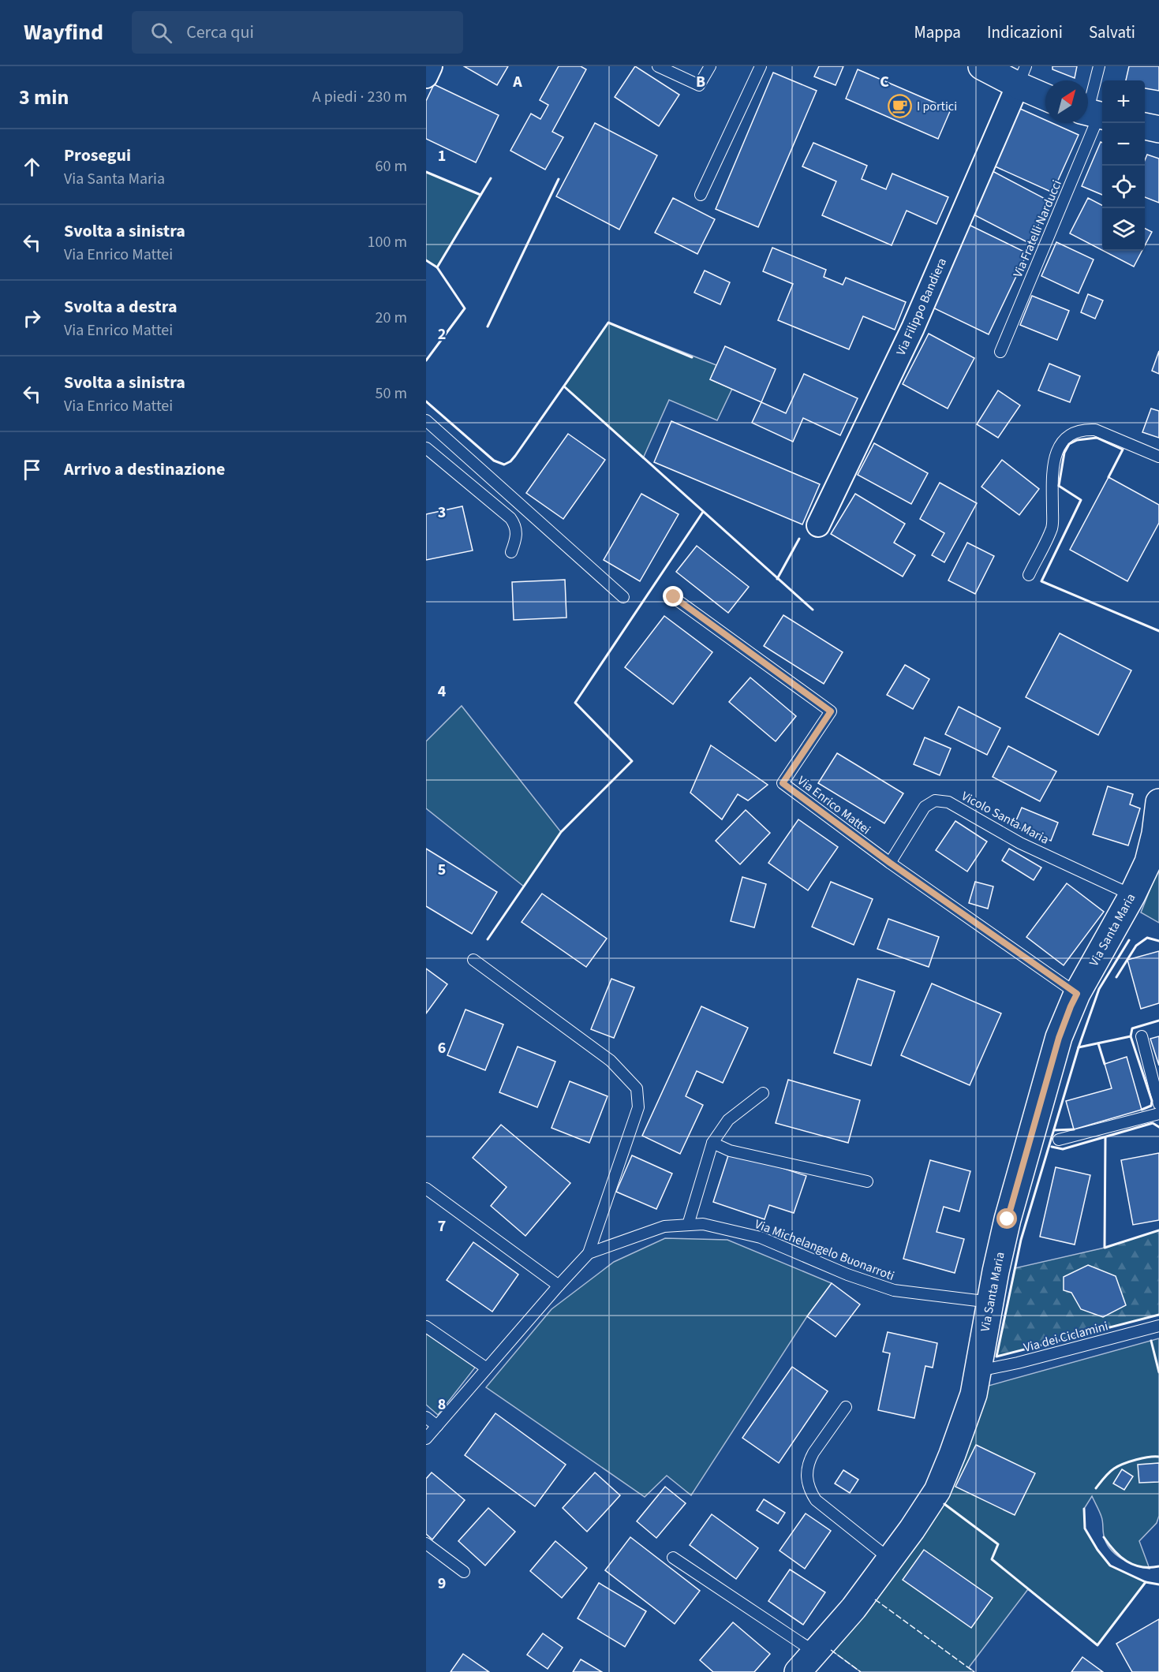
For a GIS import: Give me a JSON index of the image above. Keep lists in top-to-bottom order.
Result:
{
  "streets": {
    "street": ["Via Filippo Bandiera", "Via Santa Maria"],
    "lane": [
      "Via Fratelli Narducci",
      "Via Enrico Mattei",
      "Vicolo Santa Maria",
      "Via Michelangelo Buonarroti",
      "Via dei Ciclamini"
    ]
  },
  "crossings": [
    ["Via Enrico Mattei", "Vicolo Santa Maria"],
    ["Via Enrico Mattei", "Via Santa Maria"],
    ["Vicolo Santa Maria", "Via Santa Maria"],
    ["Via Santa Maria", "Via Michelangelo Buonarroti"],
    ["Via Santa Maria", "Via dei Ciclamini"]
  ],
  "places": {
    "cafe": ["I portici"]
  },
  "north": "top right",
  "page": {
    "header": "Wayfind",
    "search": "Cerca qui",
    "nav": ["Mappa", "Indicazioni", "Salvati"],
    "heading": ["3 min", "A piedi · 230 m"],
    "map_buttons": ["+", "−"],
    "list": [
      ["Prosegui", "Via Santa Maria", "60 m"],
      ["Svolta a sinistra", "Via Enrico Mattei", "100 m"],
      ["Svolta a destra", "Via Enrico Mattei", "20 m"],
      ["Svolta a sinistra", "Via Enrico Mattei", "50 m"],
      "Arrivo a destinazione"
    ]
  },
  "grid": {
    "columns": ["A", "B", "C"],
    "rows": [
      "1",
      "2",
      "3",
      "4",
      "5",
      "6",
      "7",
      "8",
      "9"
    ]
  }
}
